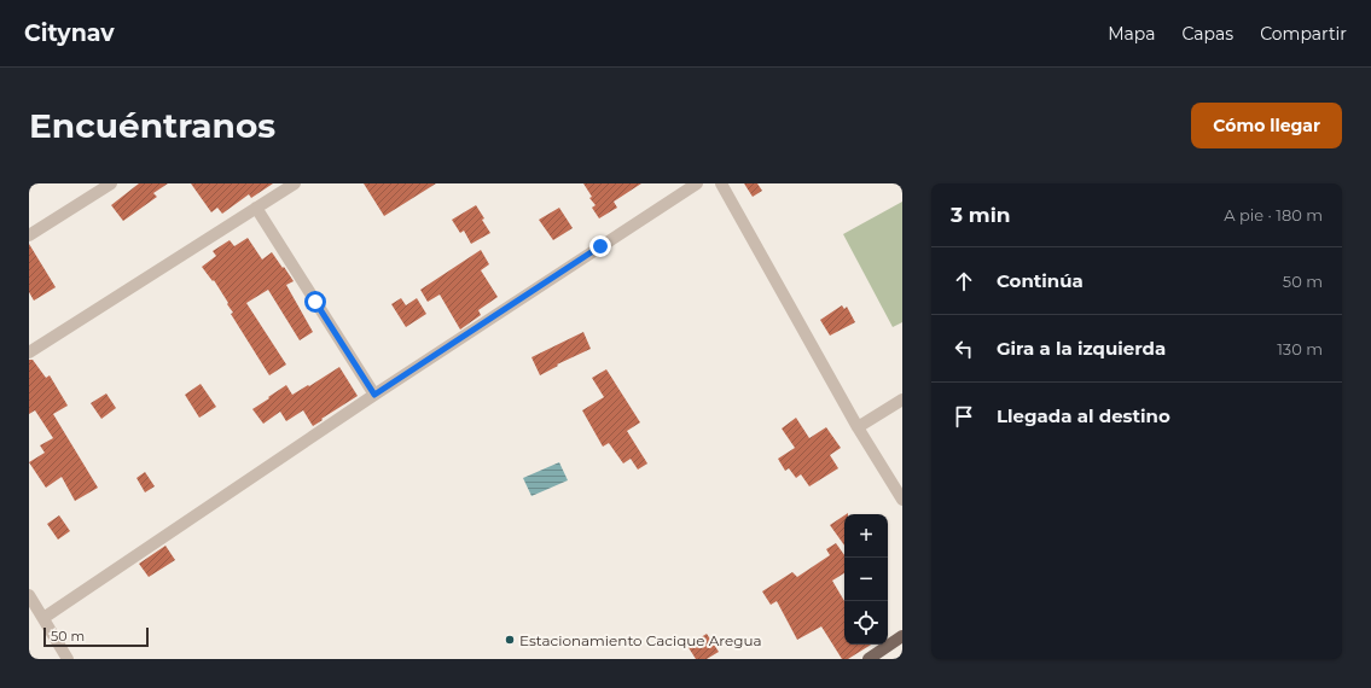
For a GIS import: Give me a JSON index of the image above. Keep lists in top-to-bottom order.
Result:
{
  "places": ["Estacionamiento Cacique Aregua"],
  "scale_bar": "50 m",
  "page": {
    "header": "Citynav",
    "nav": ["Mapa", "Capas", "Compartir"],
    "buttons": "Cómo llegar",
    "title": "Encuéntranos",
    "heading": ["3 min", "A pie · 180 m"],
    "list": [
      ["Continúa", "50 m"],
      ["Gira a la izquierda", "130 m"],
      "Llegada al destino"
    ],
    "map_buttons": ["+", "−"],
    "scale": "50 m"
  }
}
